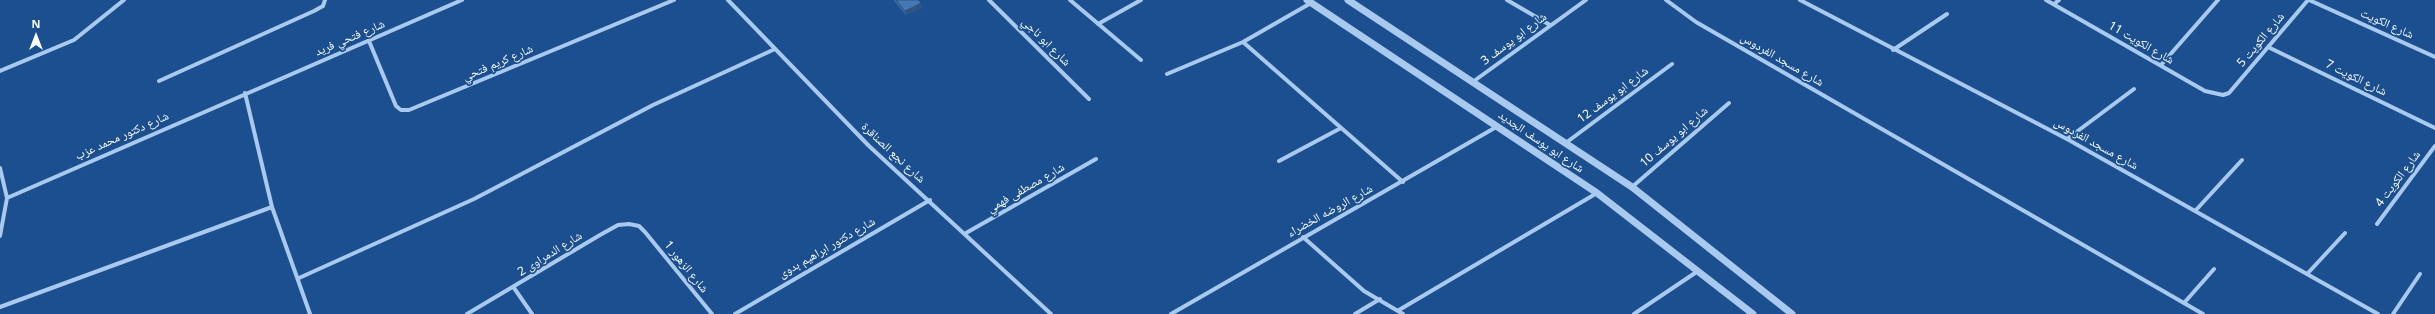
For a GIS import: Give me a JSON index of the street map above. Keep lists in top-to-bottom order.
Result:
{
  "streets": {
    "street": [
      "شارع الكويت",
      "شارع فتحي فريد",
      "شارع ابو يوسف 3",
      "شارع الكويت 5",
      "شارع ابو ناجي",
      "شارع الكويت 11",
      "شارع مسجد الفردوس",
      "شارع كريم فتحي",
      "شارع الكويت 7",
      "شارع ابو يوسف 12",
      "شارع دكتور محمد عزب",
      "شارع ابو يوسف 10",
      "شارع ابو يوسف الجديد",
      "شارع نجع الصناقرة",
      "شارع الكويت 4",
      "شارع مصطفى فهمي",
      "شارع الروضه الخضراء",
      "شارع دكتور ابراهيم بدوى",
      "شارع الدمراوى 2",
      "شارع الزهور 1"
    ]
  },
  "crossings": [
    ["شارع الكويت", "شارع الكويت 5"],
    ["شارع فتحي فريد", "شارع كريم فتحي"],
    ["شارع فتحي فريد", "شارع دكتور محمد عزب"],
    ["شارع ابو يوسف 3", "شارع ابو يوسف الجديد"],
    ["شارع الكويت 5", "شارع الكويت 11"],
    ["شارع الكويت 5", "شارع الكويت 7"],
    ["شارع ابو يوسف 12", "شارع ابو يوسف الجديد"],
    ["شارع ابو يوسف 10", "شارع ابو يوسف الجديد"],
    ["شارع ابو يوسف الجديد", "شارع الروضه الخضراء"],
    ["شارع نجع الصناقرة", "شارع مصطفى فهمي"],
    ["شارع نجع الصناقرة", "شارع دكتور ابراهيم بدوى"],
    ["شارع الدمراوى 2", "شارع الزهور 1"]
  ],
  "north": "top"
}
